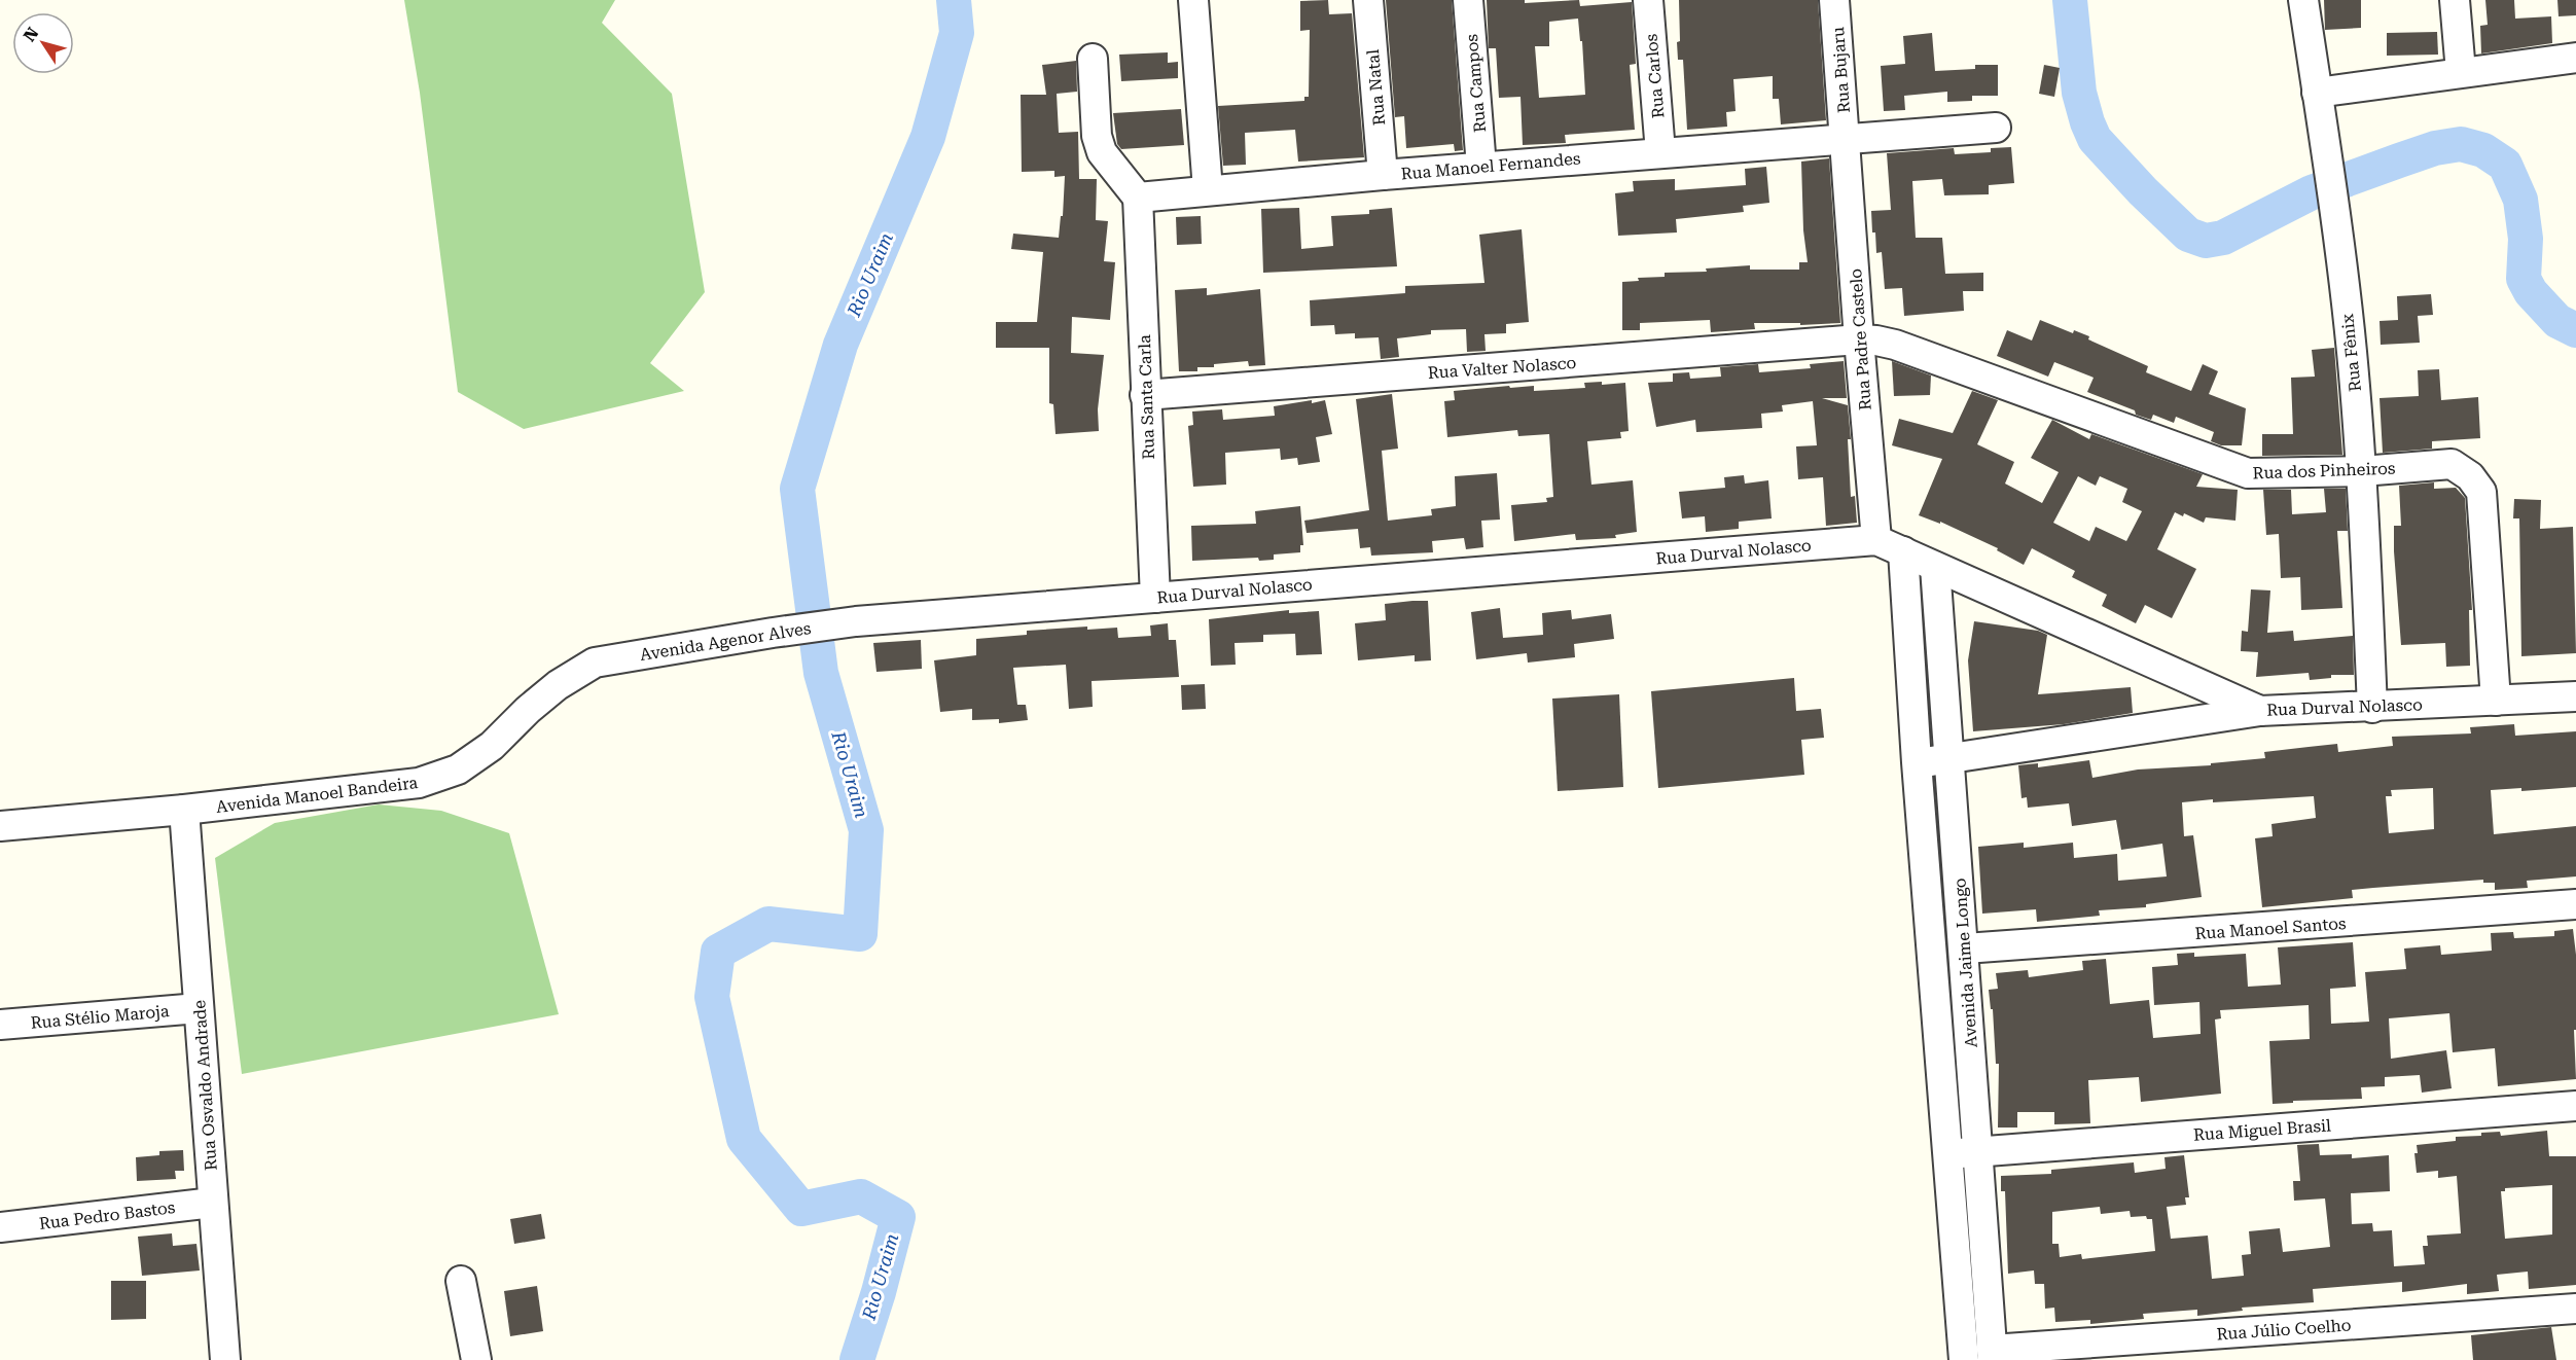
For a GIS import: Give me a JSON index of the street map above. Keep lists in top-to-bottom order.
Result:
{
  "streets": {
    "street": [
      "Rua Bujaru",
      "Rua Carlos",
      "Rua Campos",
      "Rua Natal",
      "Rua Manoel Fernandes",
      "Rua Padre Castelo",
      "Rua Fênix",
      "Rua Valter Nolasco",
      "Rua Santa Carla",
      "Rua dos Pinheiros",
      "Rua Durval Nolasco",
      "Avenida Agenor Alves",
      "Avenida Manoel Bandeira",
      "Rua Manoel Santos",
      "Avenida Jaime Longo",
      "Rua Stélio Maroja",
      "Rua Osvaldo Andrade",
      "Rua Miguel Brasil",
      "Rua Pedro Bastos",
      "Rua Júlio Coelho"
    ]
  },
  "crossings": [
    ["Rua Bujaru", "Rua Manoel Fernandes"],
    ["Rua Bujaru", "Rua Padre Castelo"],
    ["Rua Carlos", "Rua Manoel Fernandes"],
    ["Rua Campos", "Rua Manoel Fernandes"],
    ["Rua Natal", "Rua Manoel Fernandes"],
    ["Rua Manoel Fernandes", "Rua Padre Castelo"],
    ["Rua Manoel Fernandes", "Rua Santa Carla"],
    ["Rua Padre Castelo", "Rua Valter Nolasco"],
    ["Rua Padre Castelo", "Rua dos Pinheiros"],
    ["Rua Padre Castelo", "Rua Durval Nolasco"],
    ["Rua Padre Castelo", "Rua Miguel Brasil"],
    ["Rua Fênix", "Rua dos Pinheiros"],
    ["Rua Fênix", "Rua Durval Nolasco"],
    ["Rua Valter Nolasco", "Rua Santa Carla"],
    ["Rua Valter Nolasco", "Rua dos Pinheiros"],
    ["Rua Santa Carla", "Rua Durval Nolasco"],
    ["Rua dos Pinheiros", "Rua Durval Nolasco"],
    ["Rua Durval Nolasco", "Avenida Agenor Alves"],
    ["Rua Durval Nolasco", "Avenida Jaime Longo"],
    ["Avenida Agenor Alves", "Avenida Manoel Bandeira"],
    ["Avenida Manoel Bandeira", "Rua Osvaldo Andrade"],
    ["Rua Manoel Santos", "Avenida Jaime Longo"],
    ["Avenida Jaime Longo", "Rua Miguel Brasil"],
    ["Avenida Jaime Longo", "Rua Júlio Coelho"],
    ["Rua Stélio Maroja", "Rua Osvaldo Andrade"],
    ["Rua Osvaldo Andrade", "Rua Pedro Bastos"]
  ],
  "water": ["Rio Uraim"],
  "north": "top left"
}
